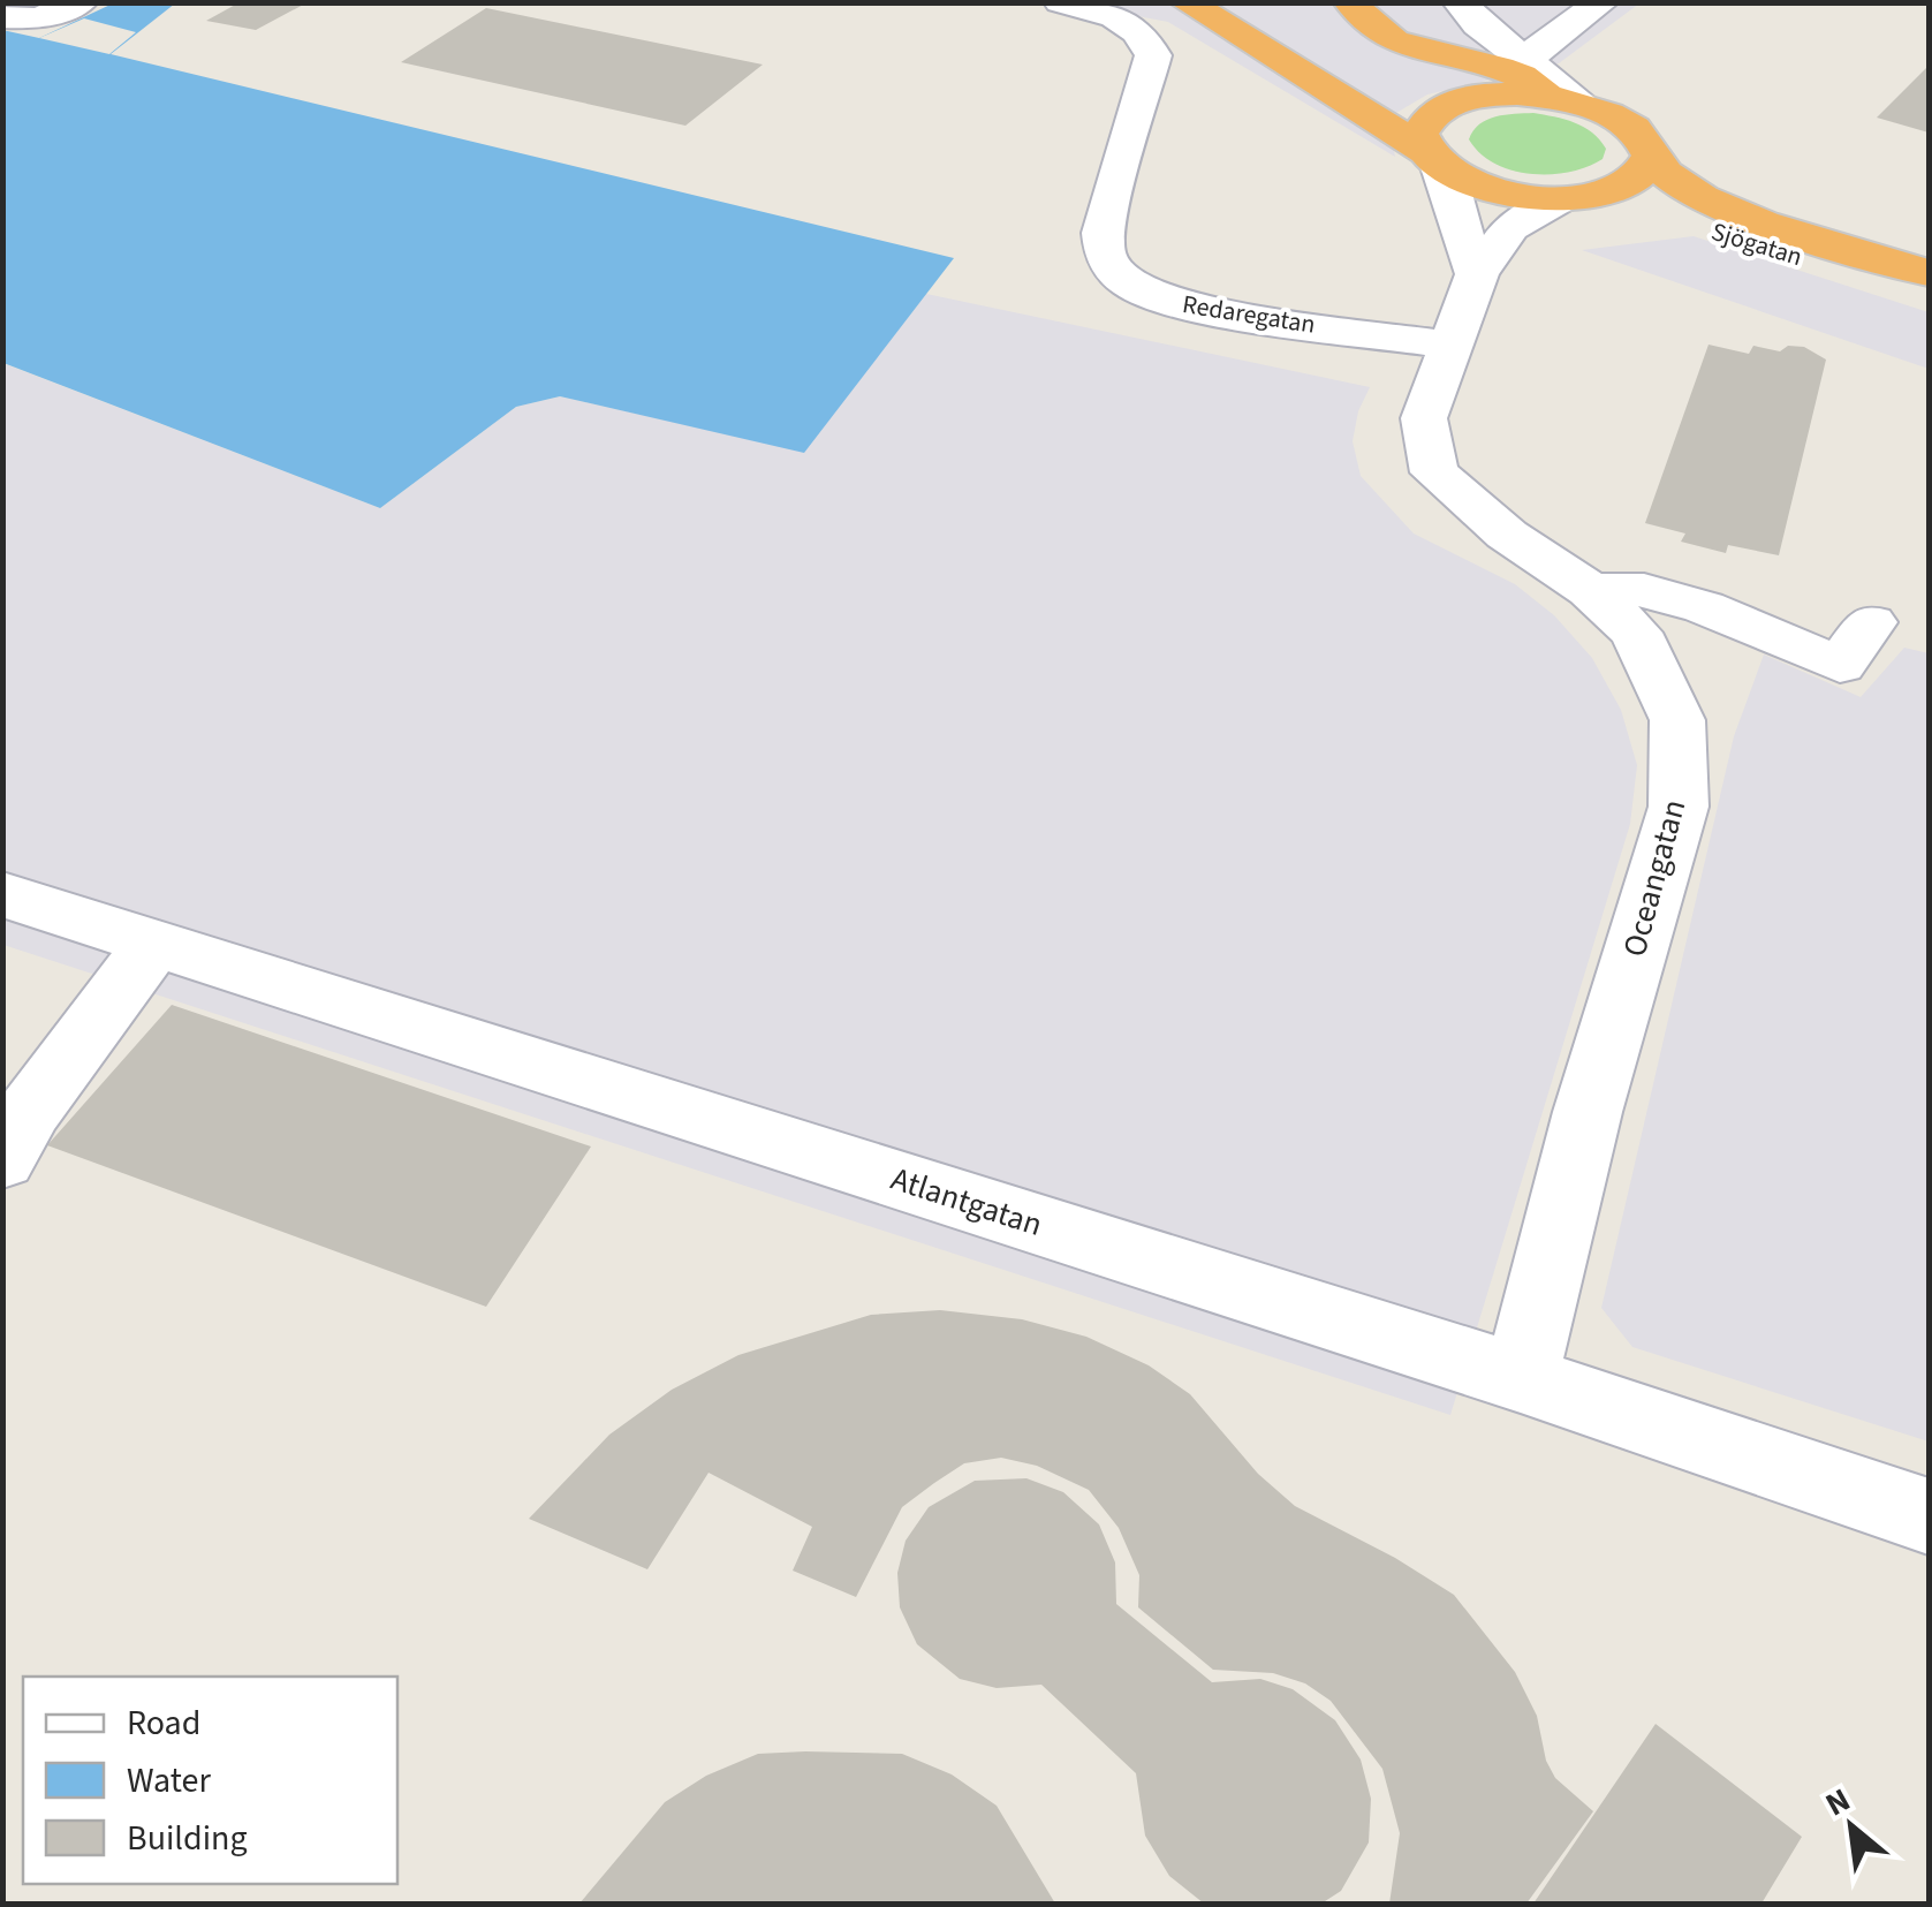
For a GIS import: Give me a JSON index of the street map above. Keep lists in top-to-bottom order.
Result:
{
  "streets": {
    "highway": ["Sjögatan"],
    "street": ["Redaregatan", "Oceangatan", "Atlantgatan"]
  },
  "crossings": [
    ["Sjögatan", "Oceangatan"],
    ["Redaregatan", "Oceangatan"],
    ["Oceangatan", "Atlantgatan"]
  ],
  "legend": ["Road", "Water", "Building"],
  "north": "top left"
}
